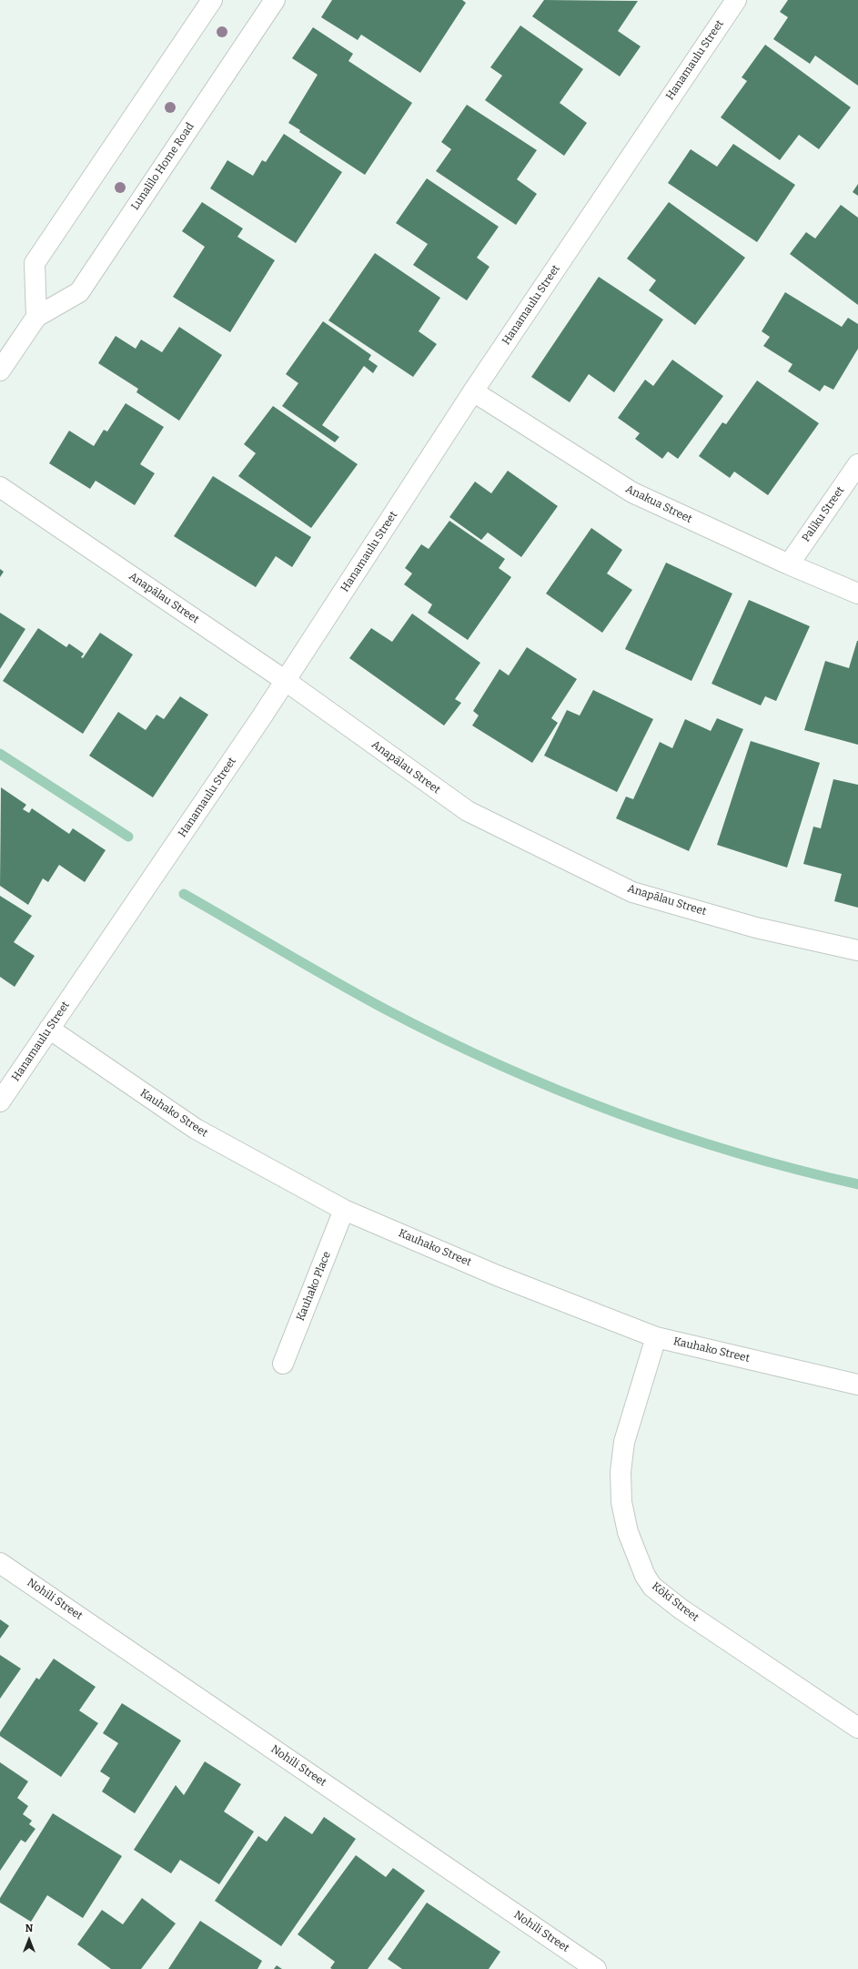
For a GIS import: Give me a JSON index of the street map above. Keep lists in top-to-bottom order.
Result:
{
  "streets": {
    "street": [
      "Hanamaulu Street",
      "Lunalilo Home Road",
      "Anakua Street",
      "Paliku Street",
      "Anapālau Street",
      "Kauhako Street",
      "Kauhako Place",
      "Nohili Street",
      "Kōkī Street"
    ]
  },
  "crossings": [
    ["Hanamaulu Street", "Anakua Street"],
    ["Hanamaulu Street", "Anapālau Street"],
    ["Hanamaulu Street", "Kauhako Street"],
    ["Anakua Street", "Paliku Street"],
    ["Kauhako Street", "Kauhako Place"],
    ["Kauhako Street", "Kōkī Street"]
  ],
  "north": "top"
}
